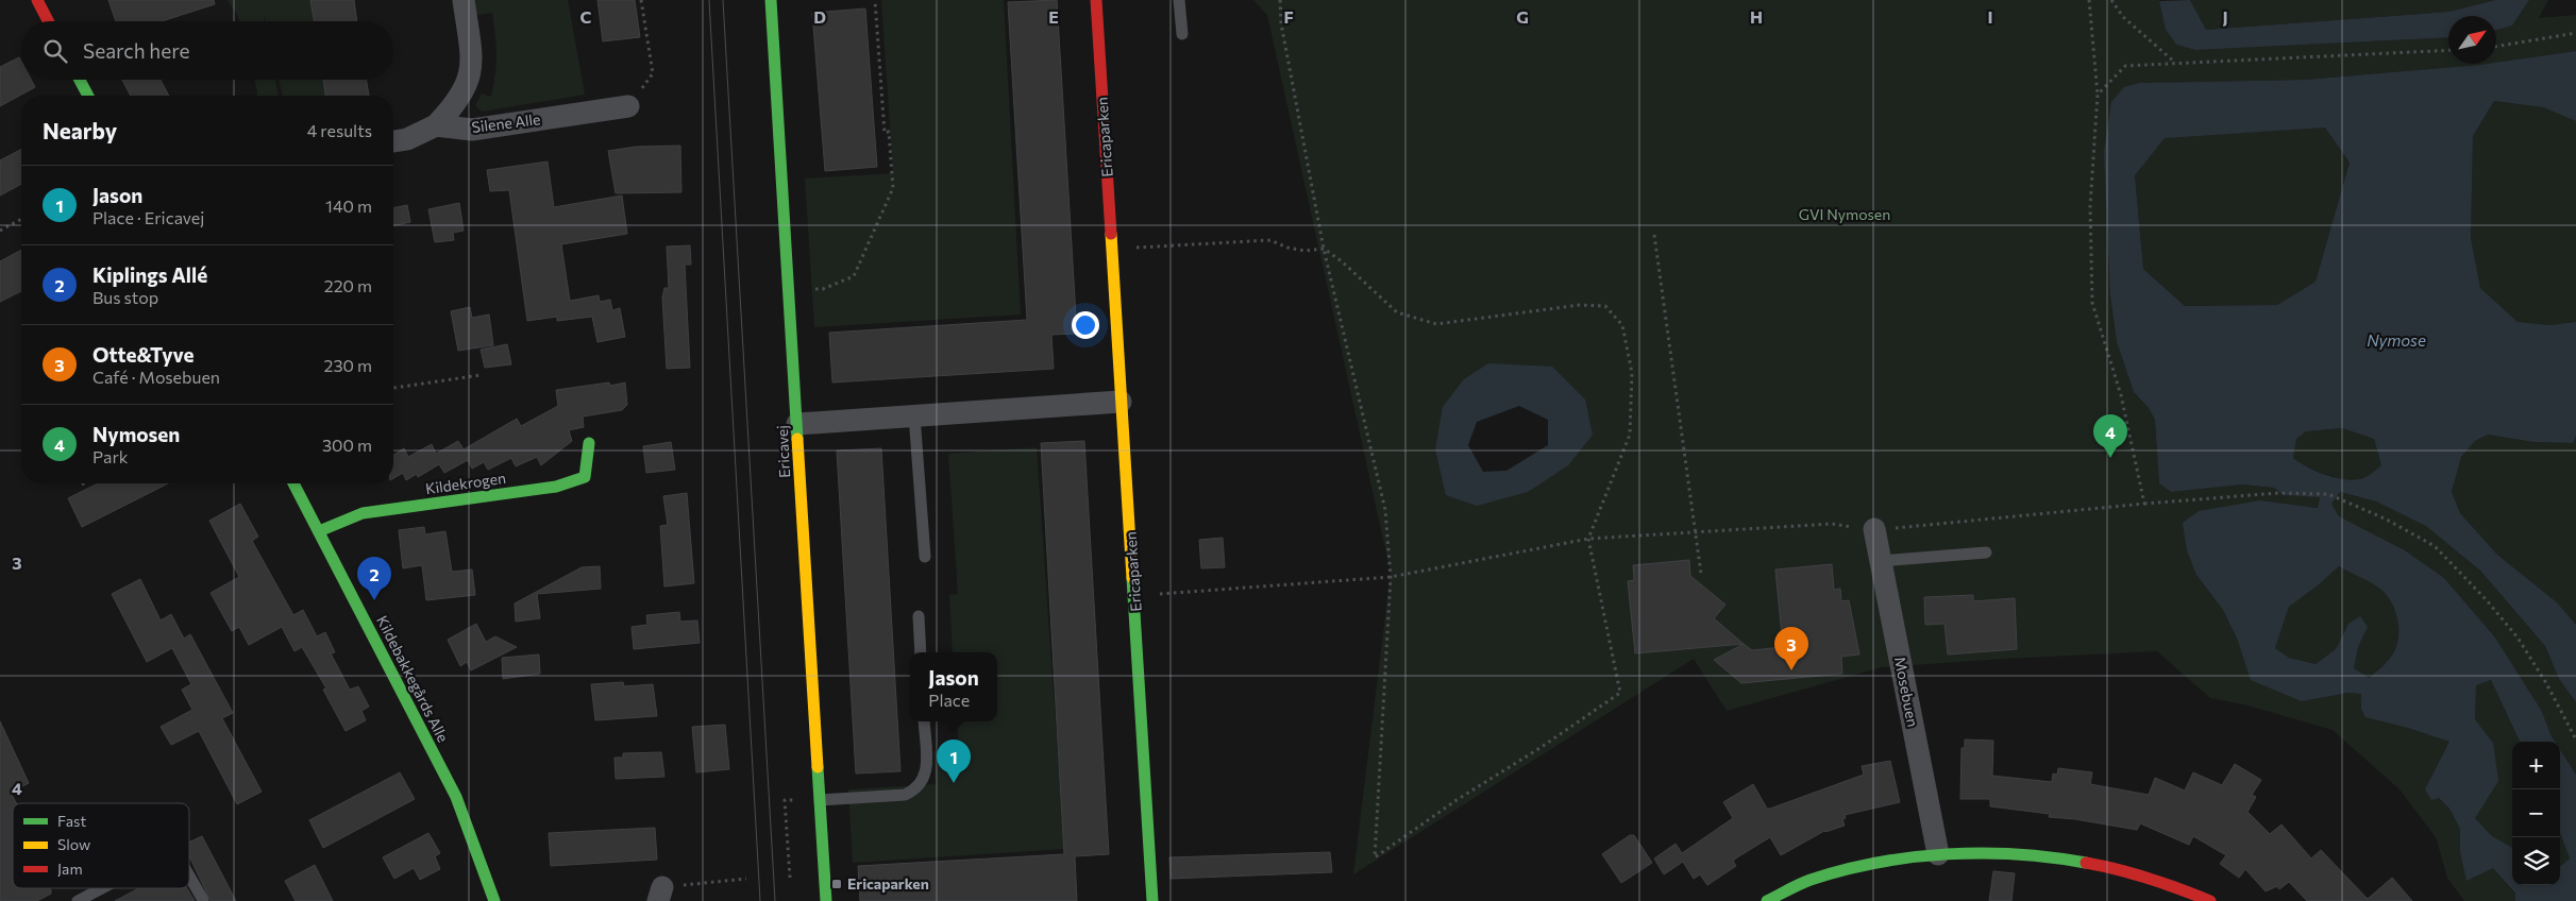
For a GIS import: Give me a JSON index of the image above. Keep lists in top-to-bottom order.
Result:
{
  "streets": {
    "street": [
      "Silene Alle",
      "Ericaparken",
      "Ericavej",
      "Kildekrogen",
      "Kildebakkegårds Alle",
      "Mosebuen"
    ]
  },
  "crossings": [
    ["Kildekrogen", "Kildebakkegårds Alle"]
  ],
  "water": ["Nymose"],
  "parks": ["GVI Nymosen"],
  "places": {
    "transit": ["Ericaparken"]
  },
  "legend": ["Fast", "Slow", "Jam"],
  "north": "top right",
  "page": {
    "search": "Search here",
    "heading": ["Nearby", "4 results"],
    "list": [
      {
        "mark": "1",
        "name": "Jason",
        "note": "Place · Ericavej",
        "value": "140 m"
      },
      {
        "mark": "2",
        "name": "Kiplings Allé",
        "note": "Bus stop",
        "value": "220 m"
      },
      {
        "mark": "3",
        "name": "Otte&Tyve",
        "note": "Café · Mosebuen",
        "value": "230 m"
      },
      {
        "mark": "4",
        "name": "Nymosen",
        "note": "Park",
        "value": "300 m"
      }
    ],
    "pins": [
      "4",
      "2",
      "3",
      "1"
    ],
    "popup": ["Jason", "Place"],
    "map_buttons": ["+", "−"]
  },
  "grid": {
    "columns": [
      "C",
      "D",
      "E",
      "F",
      "G",
      "H",
      "I",
      "J"
    ],
    "rows": ["3", "4"]
  }
}
